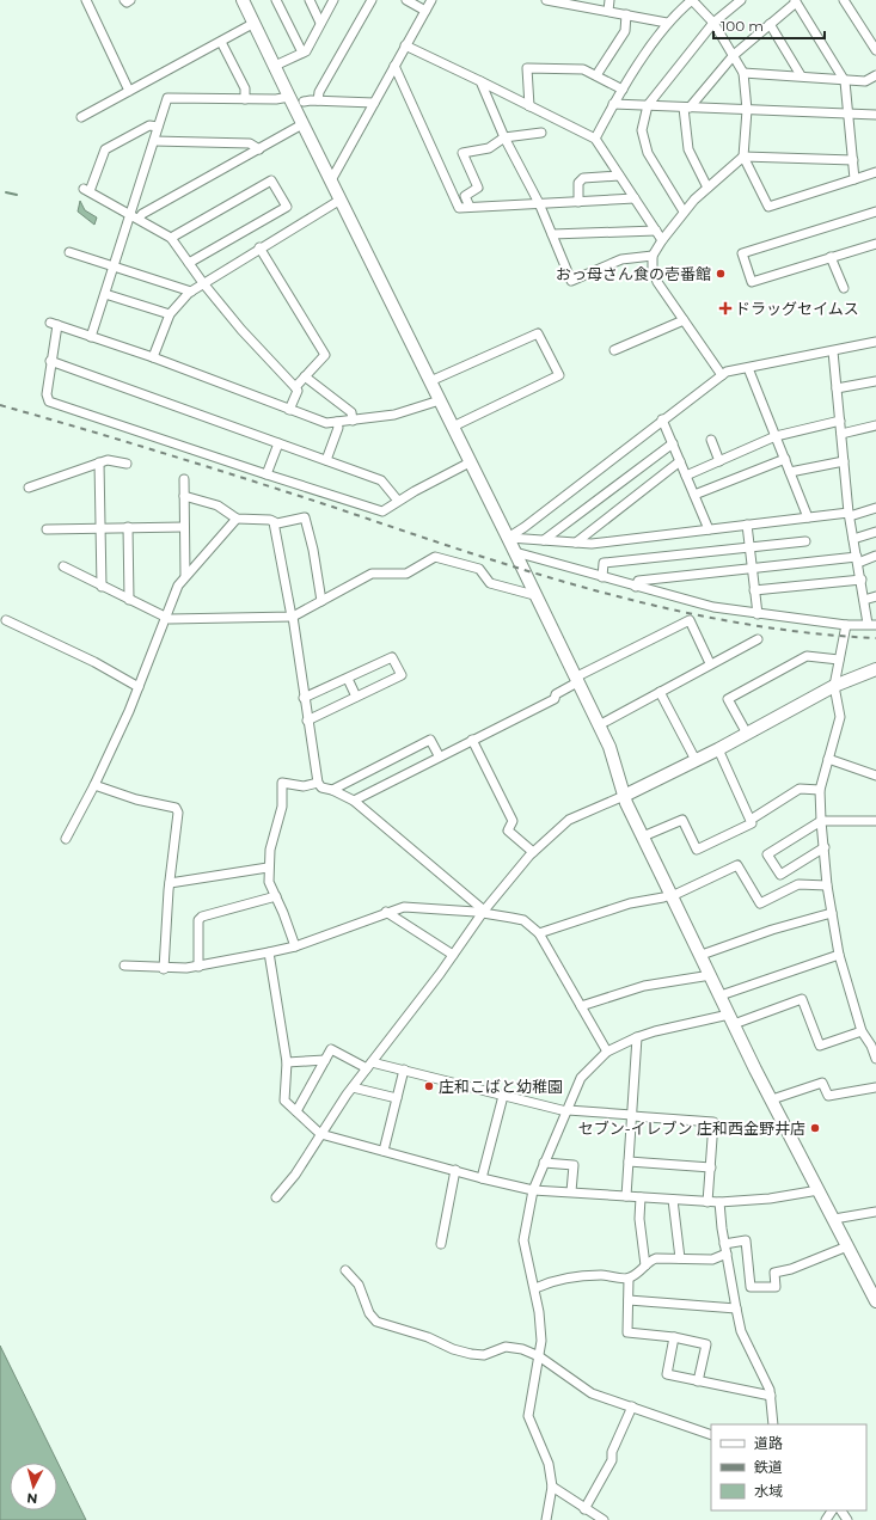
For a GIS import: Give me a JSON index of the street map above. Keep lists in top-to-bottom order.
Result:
{
  "places": {
    "other": ["おっ母さん食の壱番館", "庄和こばと幼稚園", "セブン-イレブン 庄和西金野井店"],
    "health": ["ドラッグセイムス"]
  },
  "legend": ["道路", "鉄道", "水域"],
  "scale_bar": "100 m",
  "north": "bottom"
}
